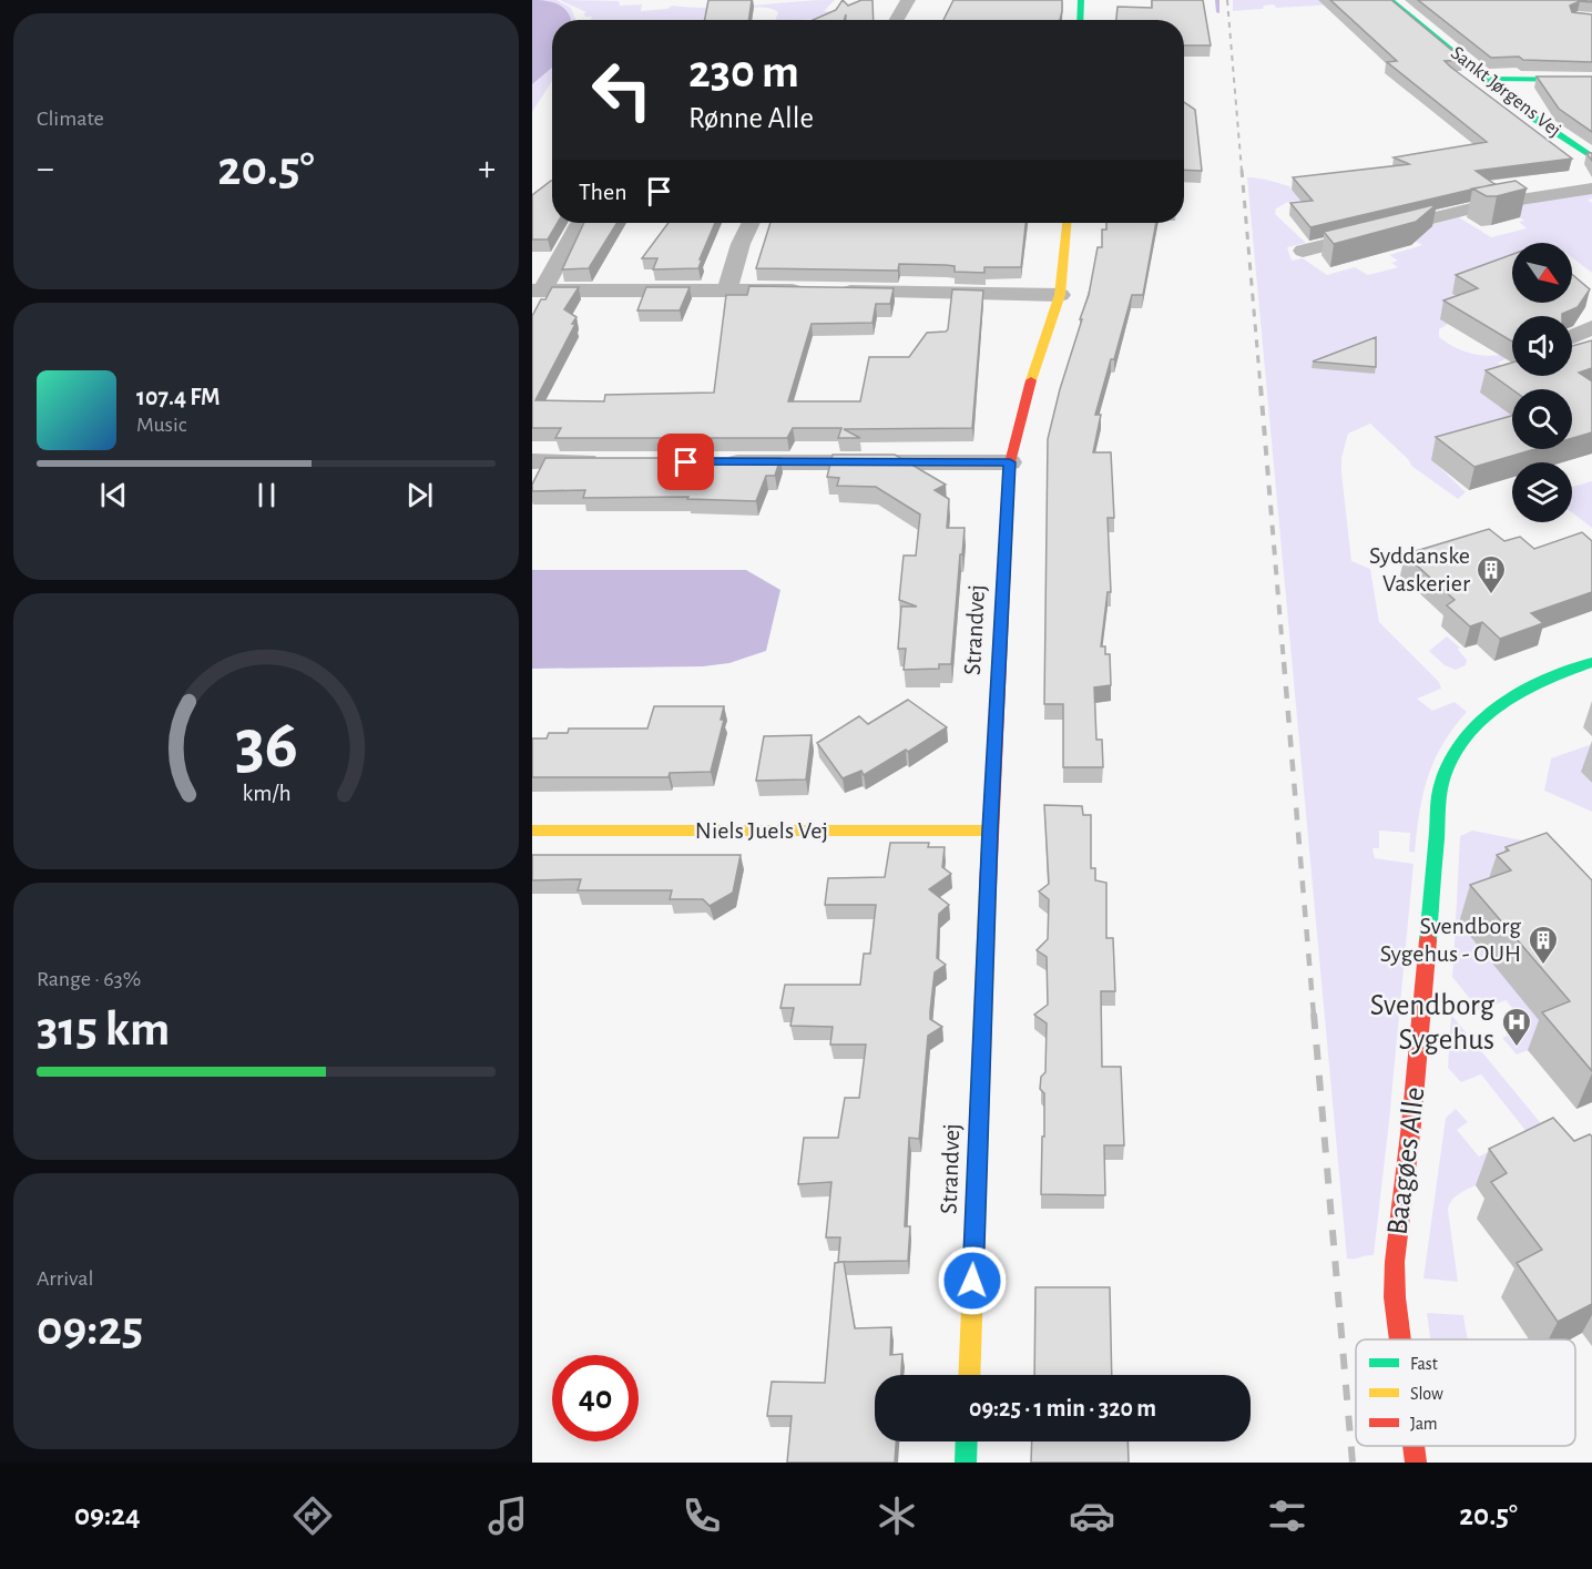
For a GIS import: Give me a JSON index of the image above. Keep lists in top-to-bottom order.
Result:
{
  "streets": {
    "street": [
      "Sankt Jørgens Vej",
      "Strandvej",
      "Niels Juels Vej",
      "Baagøes Alle"
    ]
  },
  "crossings": [
    ["Strandvej", "Niels Juels Vej"]
  ],
  "places": {
    "building": ["Syddanske Vaskerier", "Svendborg Sygehus - OUH"],
    "hospital": ["Svendborg Sygehus"]
  },
  "legend": ["Fast", "Slow", "Jam"],
  "north": "bottom right",
  "page": {
    "tile": [
      "Climate",
      ["Range · 63%", "315 km"],
      ["Arrival", "09:25"]
    ],
    "turn": ["230 m", "Rønne Alle"],
    "heat": ["−", "20.5°", "+"],
    "then": "Then",
    "song": ["107.4 FM", "Music"],
    "limit": "40",
    "trip": "09:25 · 1 min · 320 m",
    "tabs": ["09:24", "20.5°"],
    "gauge": ["36", "km/h"]
  }
}
